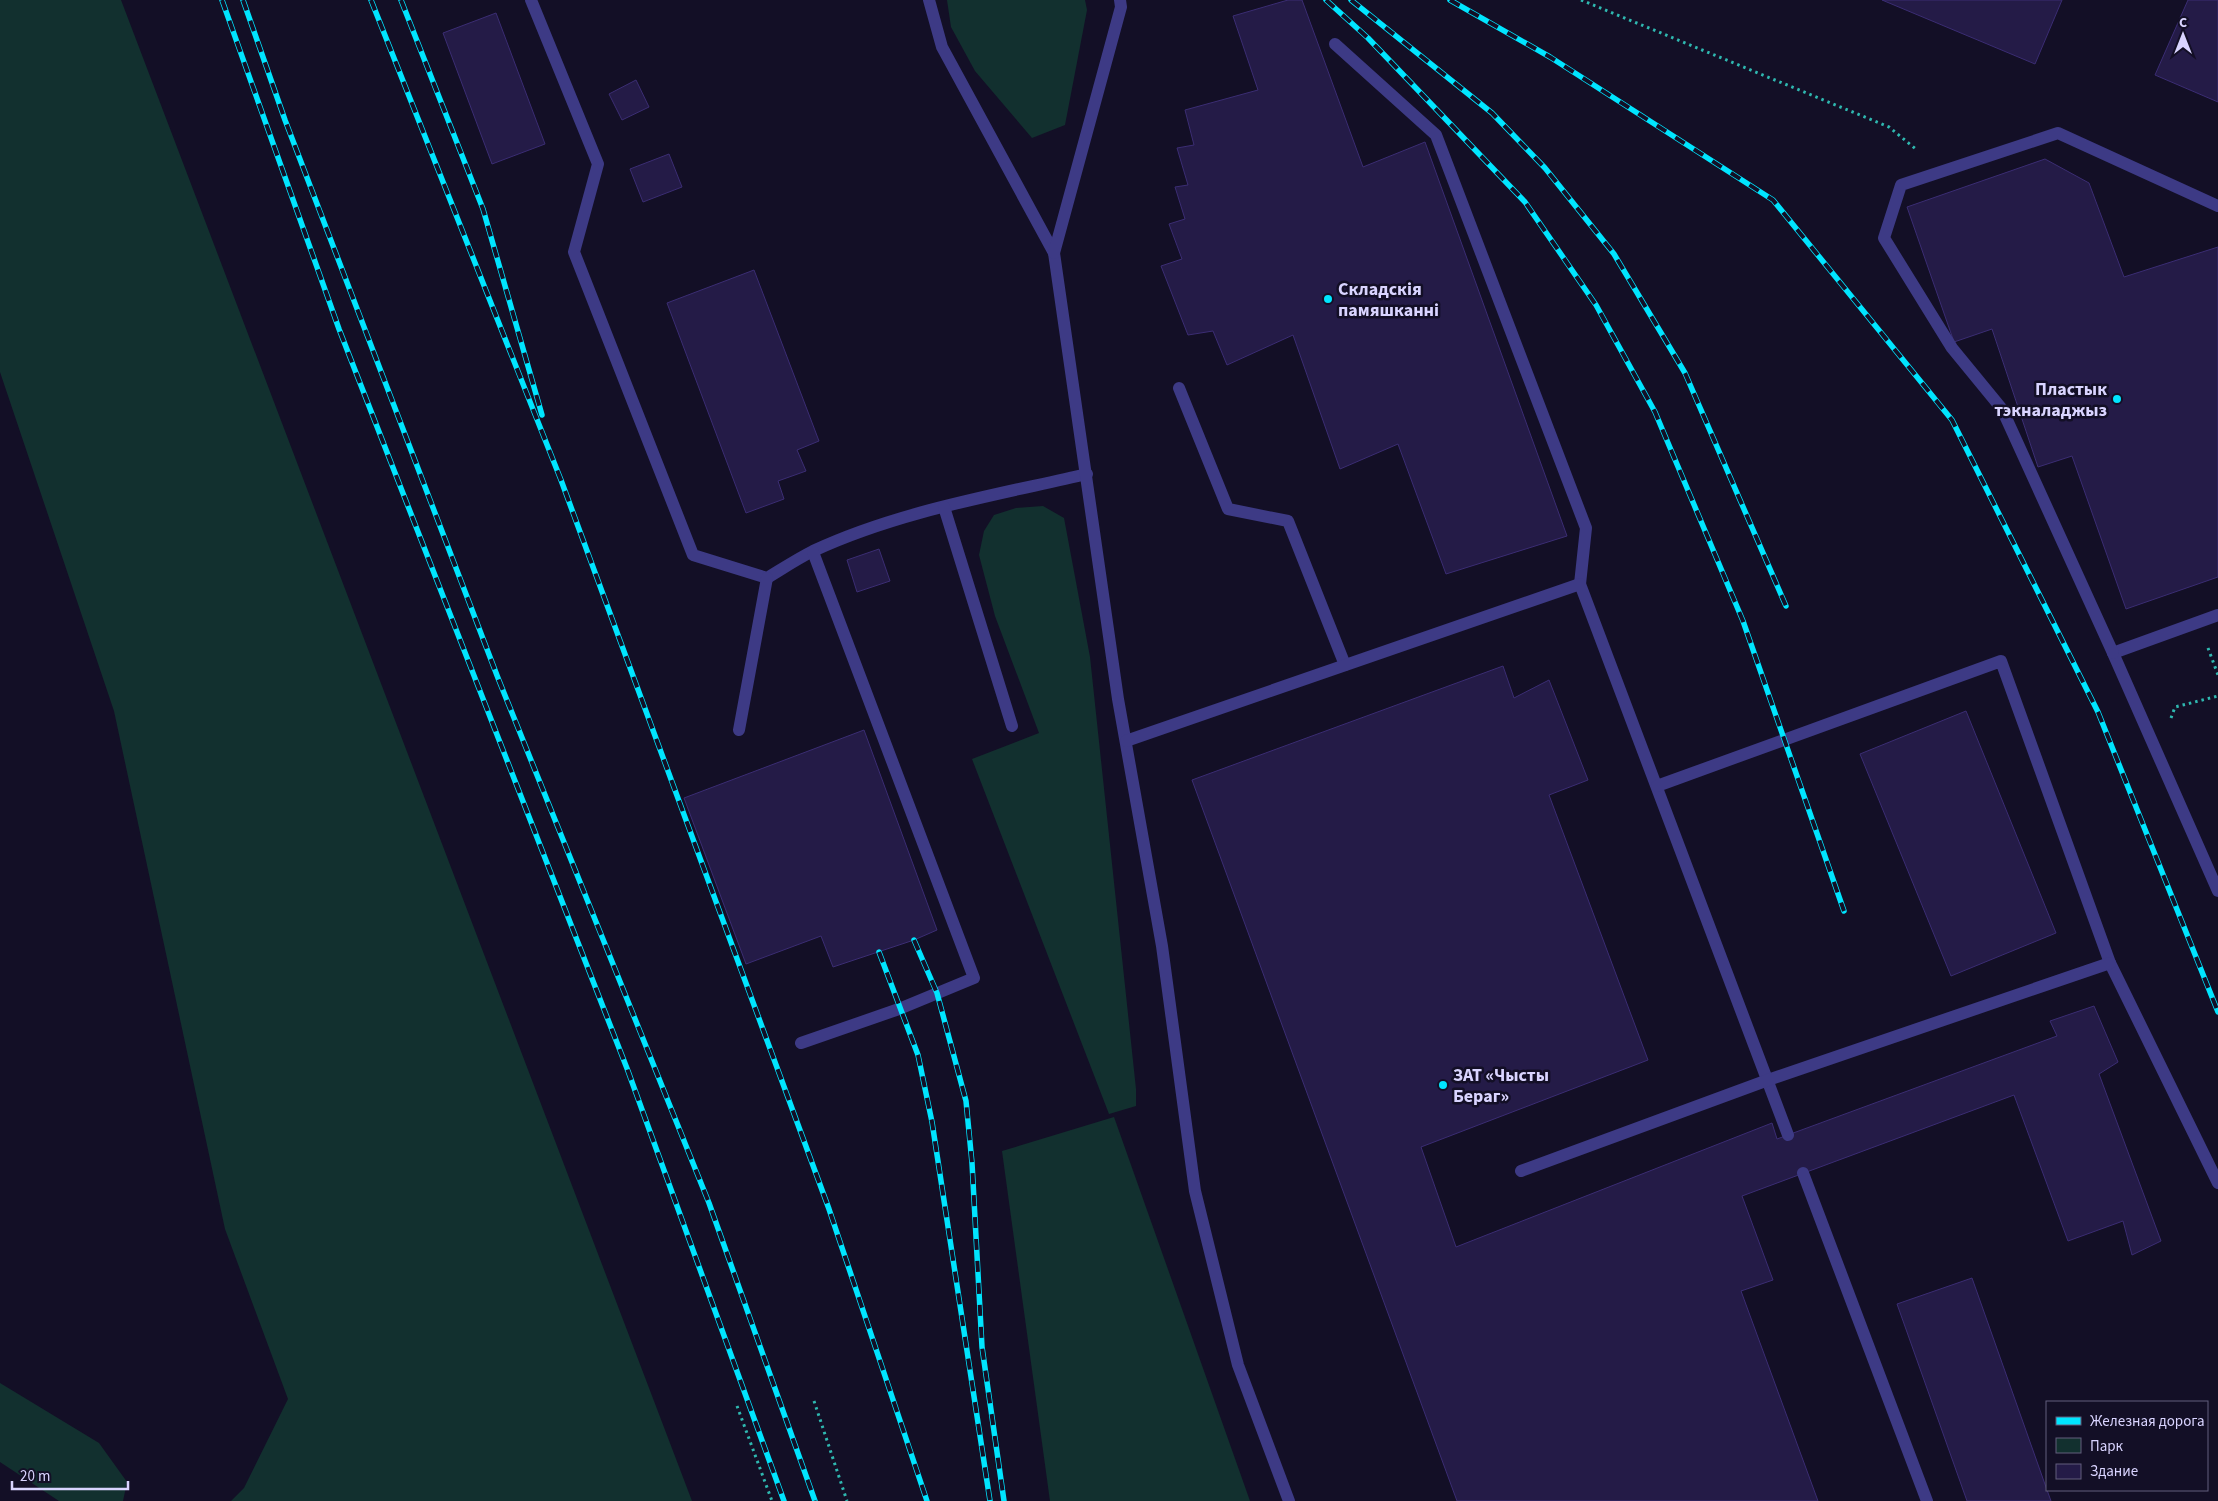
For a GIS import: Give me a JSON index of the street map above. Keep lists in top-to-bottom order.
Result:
{
  "places": ["Складскія памяшканні", "Пластык тэкналаджыз", "ЗАТ «Чысты Бераг»"],
  "legend": ["Железная дорога", "Парк", "Здание"],
  "scale_bar": "20 m",
  "north": "top"
}
